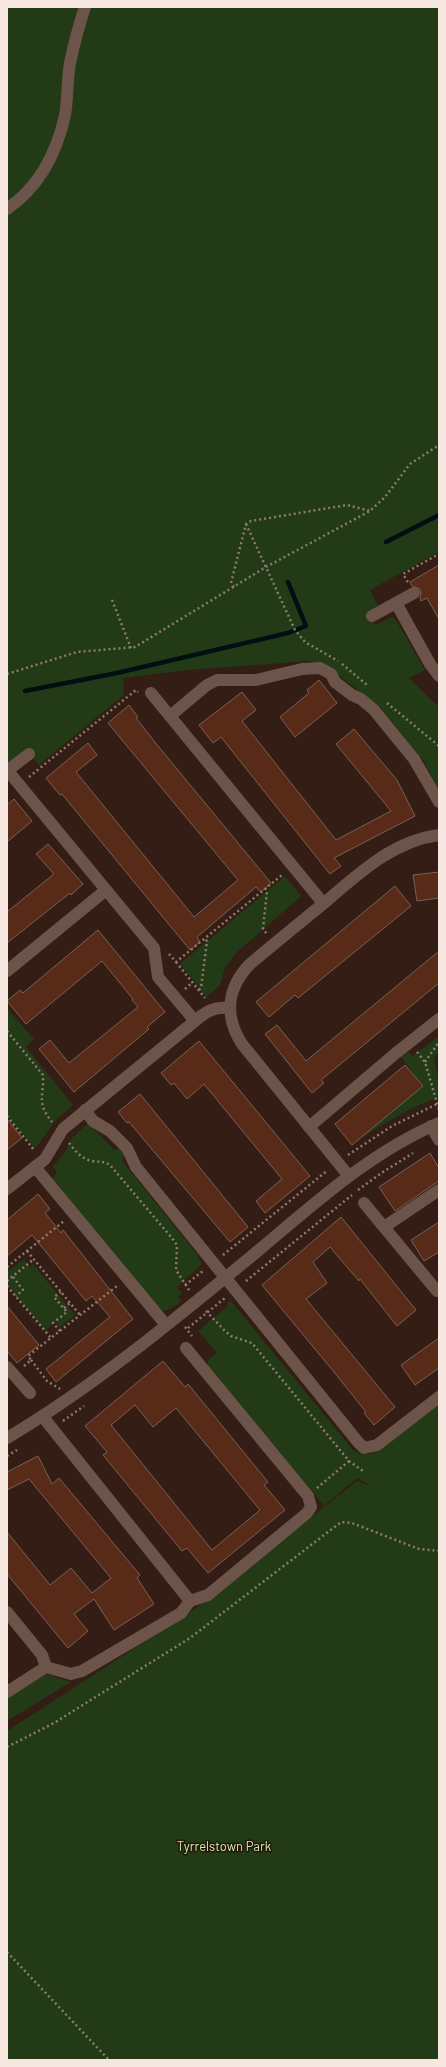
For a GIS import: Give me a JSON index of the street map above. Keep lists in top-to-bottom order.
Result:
{
  "parks": ["Tyrrelstown Park"]
}
